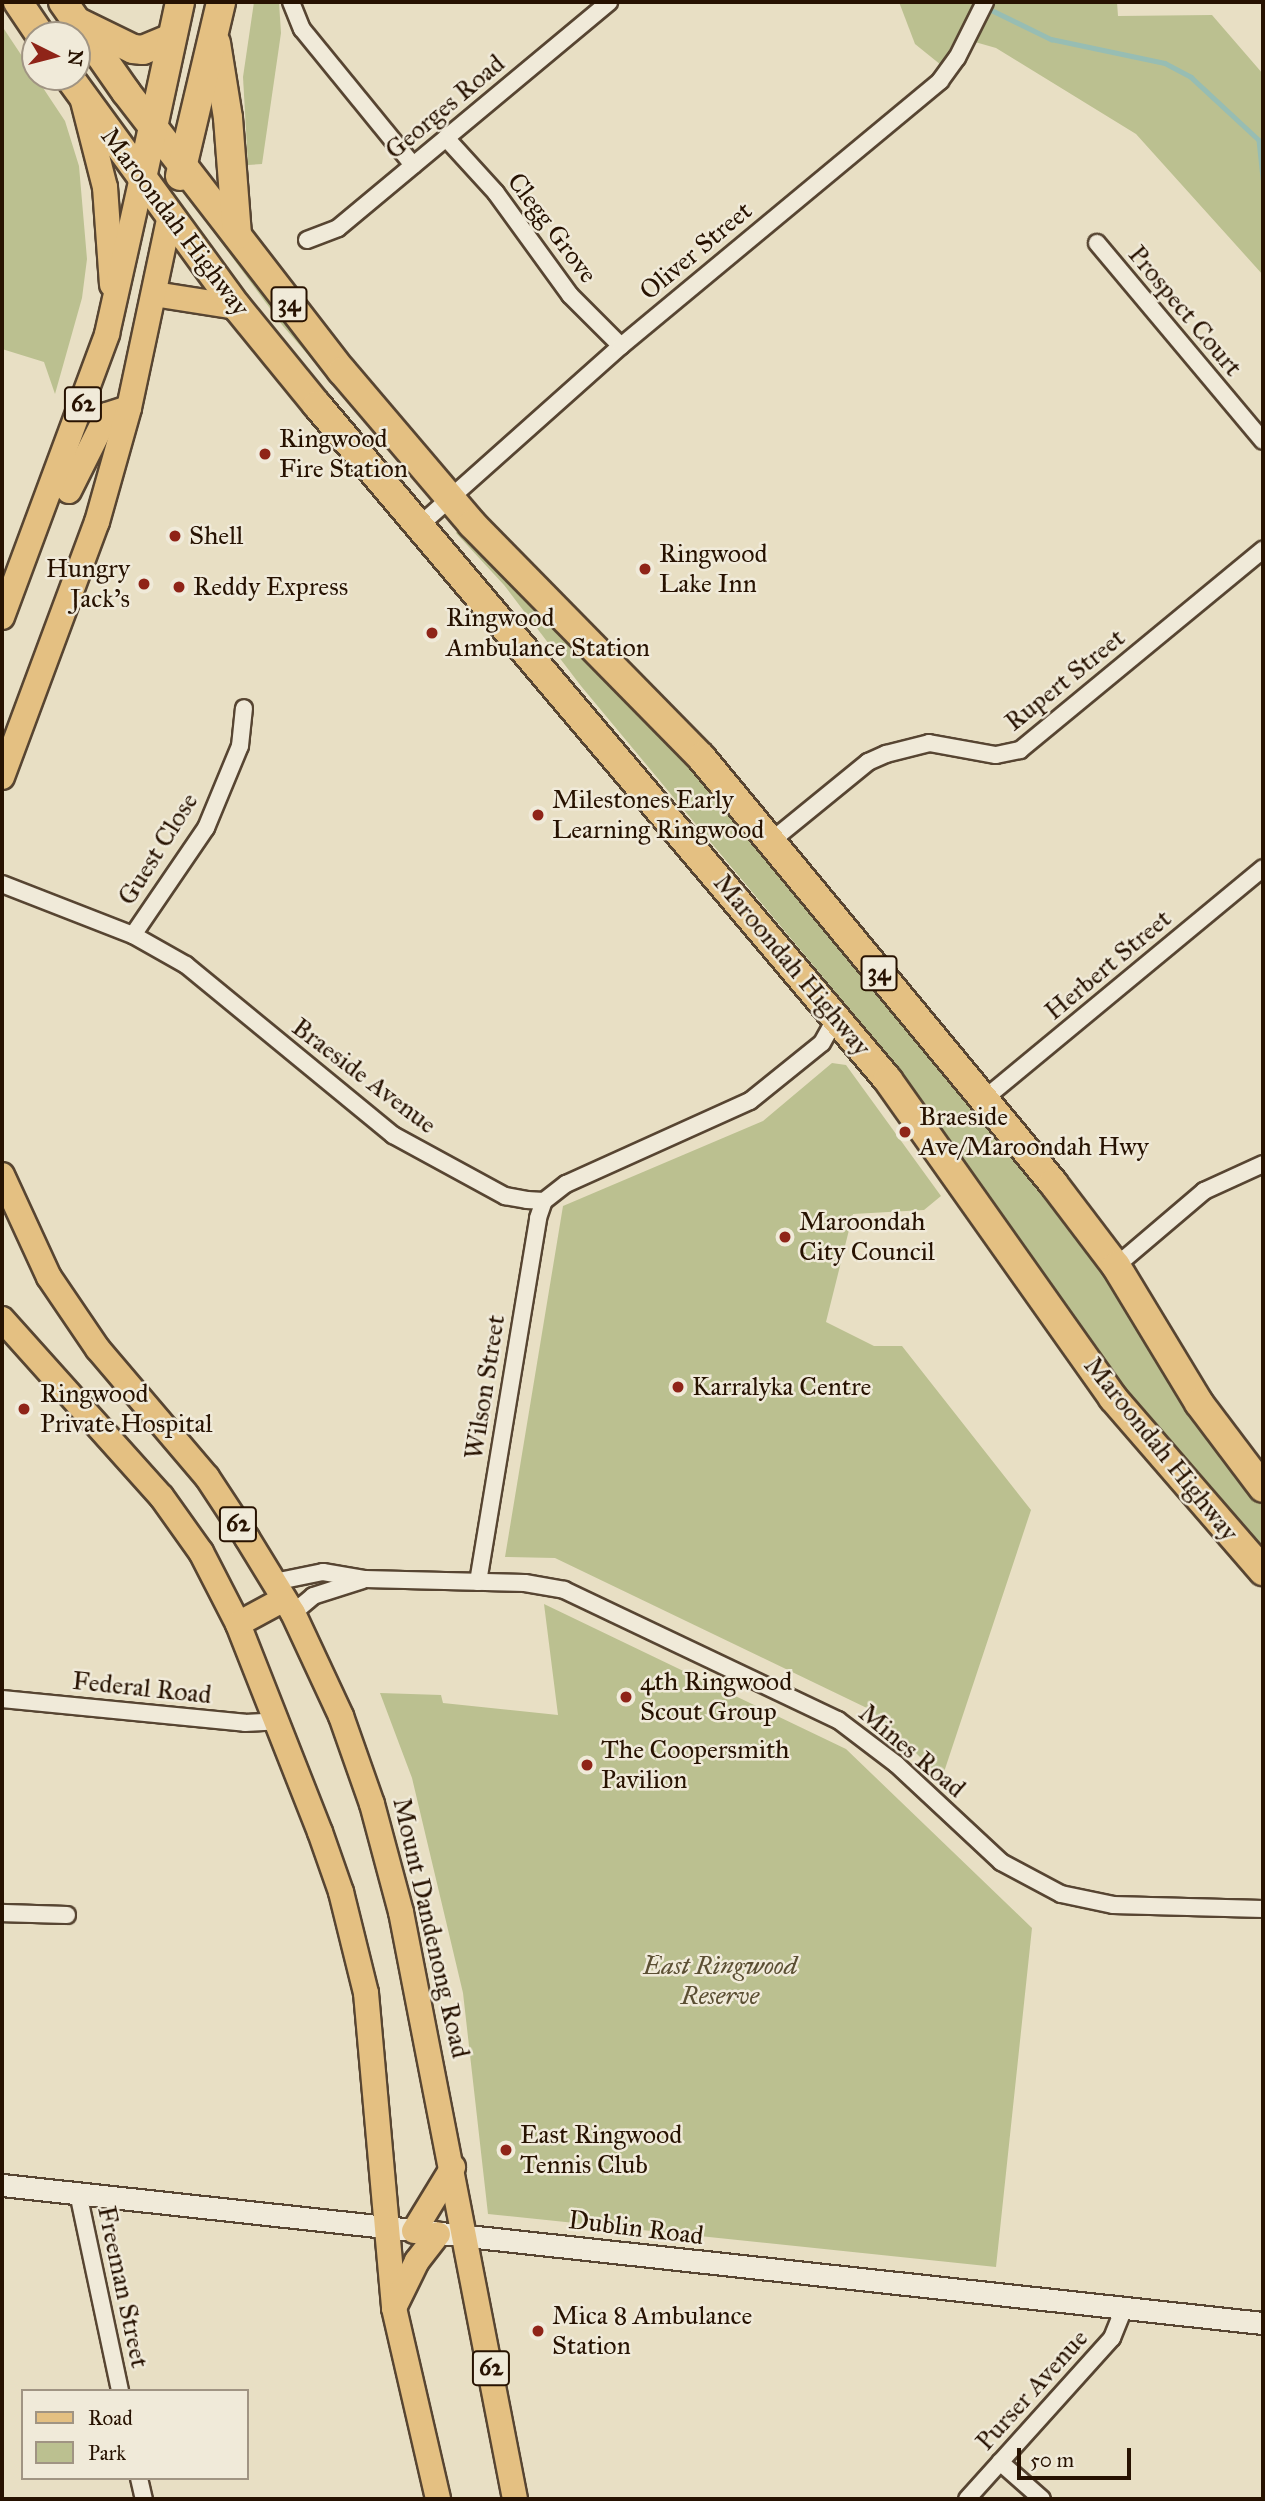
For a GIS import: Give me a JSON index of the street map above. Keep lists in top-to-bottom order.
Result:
{
  "streets": {
    "highway": ["Maroondah Highway", "34", "62"],
    "main road": ["Mount Dandenong Road", "Dublin Road"],
    "street": [
      "Georges Road",
      "Clegg Grove",
      "Oliver Street",
      "Prospect Court",
      "Rupert Street",
      "Guest Close",
      "Herbert Street",
      "Braeside Avenue",
      "Wilson Street",
      "Federal Road",
      "Mines Road",
      "Freeman Street",
      "Purser Avenue"
    ]
  },
  "crossings": [
    ["Georges Road", "Clegg Grove"],
    ["Maroondah Highway", "Oliver Street"],
    ["Maroondah Highway", "62"],
    ["Maroondah Highway", "Rupert Street"],
    ["Maroondah Highway", "Herbert Street"],
    ["Clegg Grove", "Oliver Street"],
    ["62", "Federal Road"],
    ["62", "Dublin Road"],
    ["Guest Close", "Braeside Avenue"],
    ["Braeside Avenue", "Wilson Street"],
    ["Wilson Street", "Mines Road"],
    ["Mines Road", "Mount Dandenong Road"],
    ["Mount Dandenong Road", "Dublin Road"],
    ["Dublin Road", "Freeman Street"],
    ["Dublin Road", "Purser Avenue"]
  ],
  "parks": ["East Ringwood Reserve"],
  "places": [
    "Ringwood Fire Station",
    "Shell",
    "Ringwood Lake Inn",
    "Hungry Jack's",
    "Reddy Express",
    "Ringwood Ambulance Station",
    "Milestones Early Learning Ringwood",
    "Braeside Ave/Maroondah Hwy",
    "Maroondah City Council",
    "Karralyka Centre",
    "Ringwood Private Hospital",
    "4th Ringwood Scout Group",
    "The Coopersmith Pavilion",
    "East Ringwood Tennis Club",
    "Mica 8 Ambulance Station"
  ],
  "legend": ["Road", "Park"],
  "scale_bar": "50 m",
  "north": "right"
}
